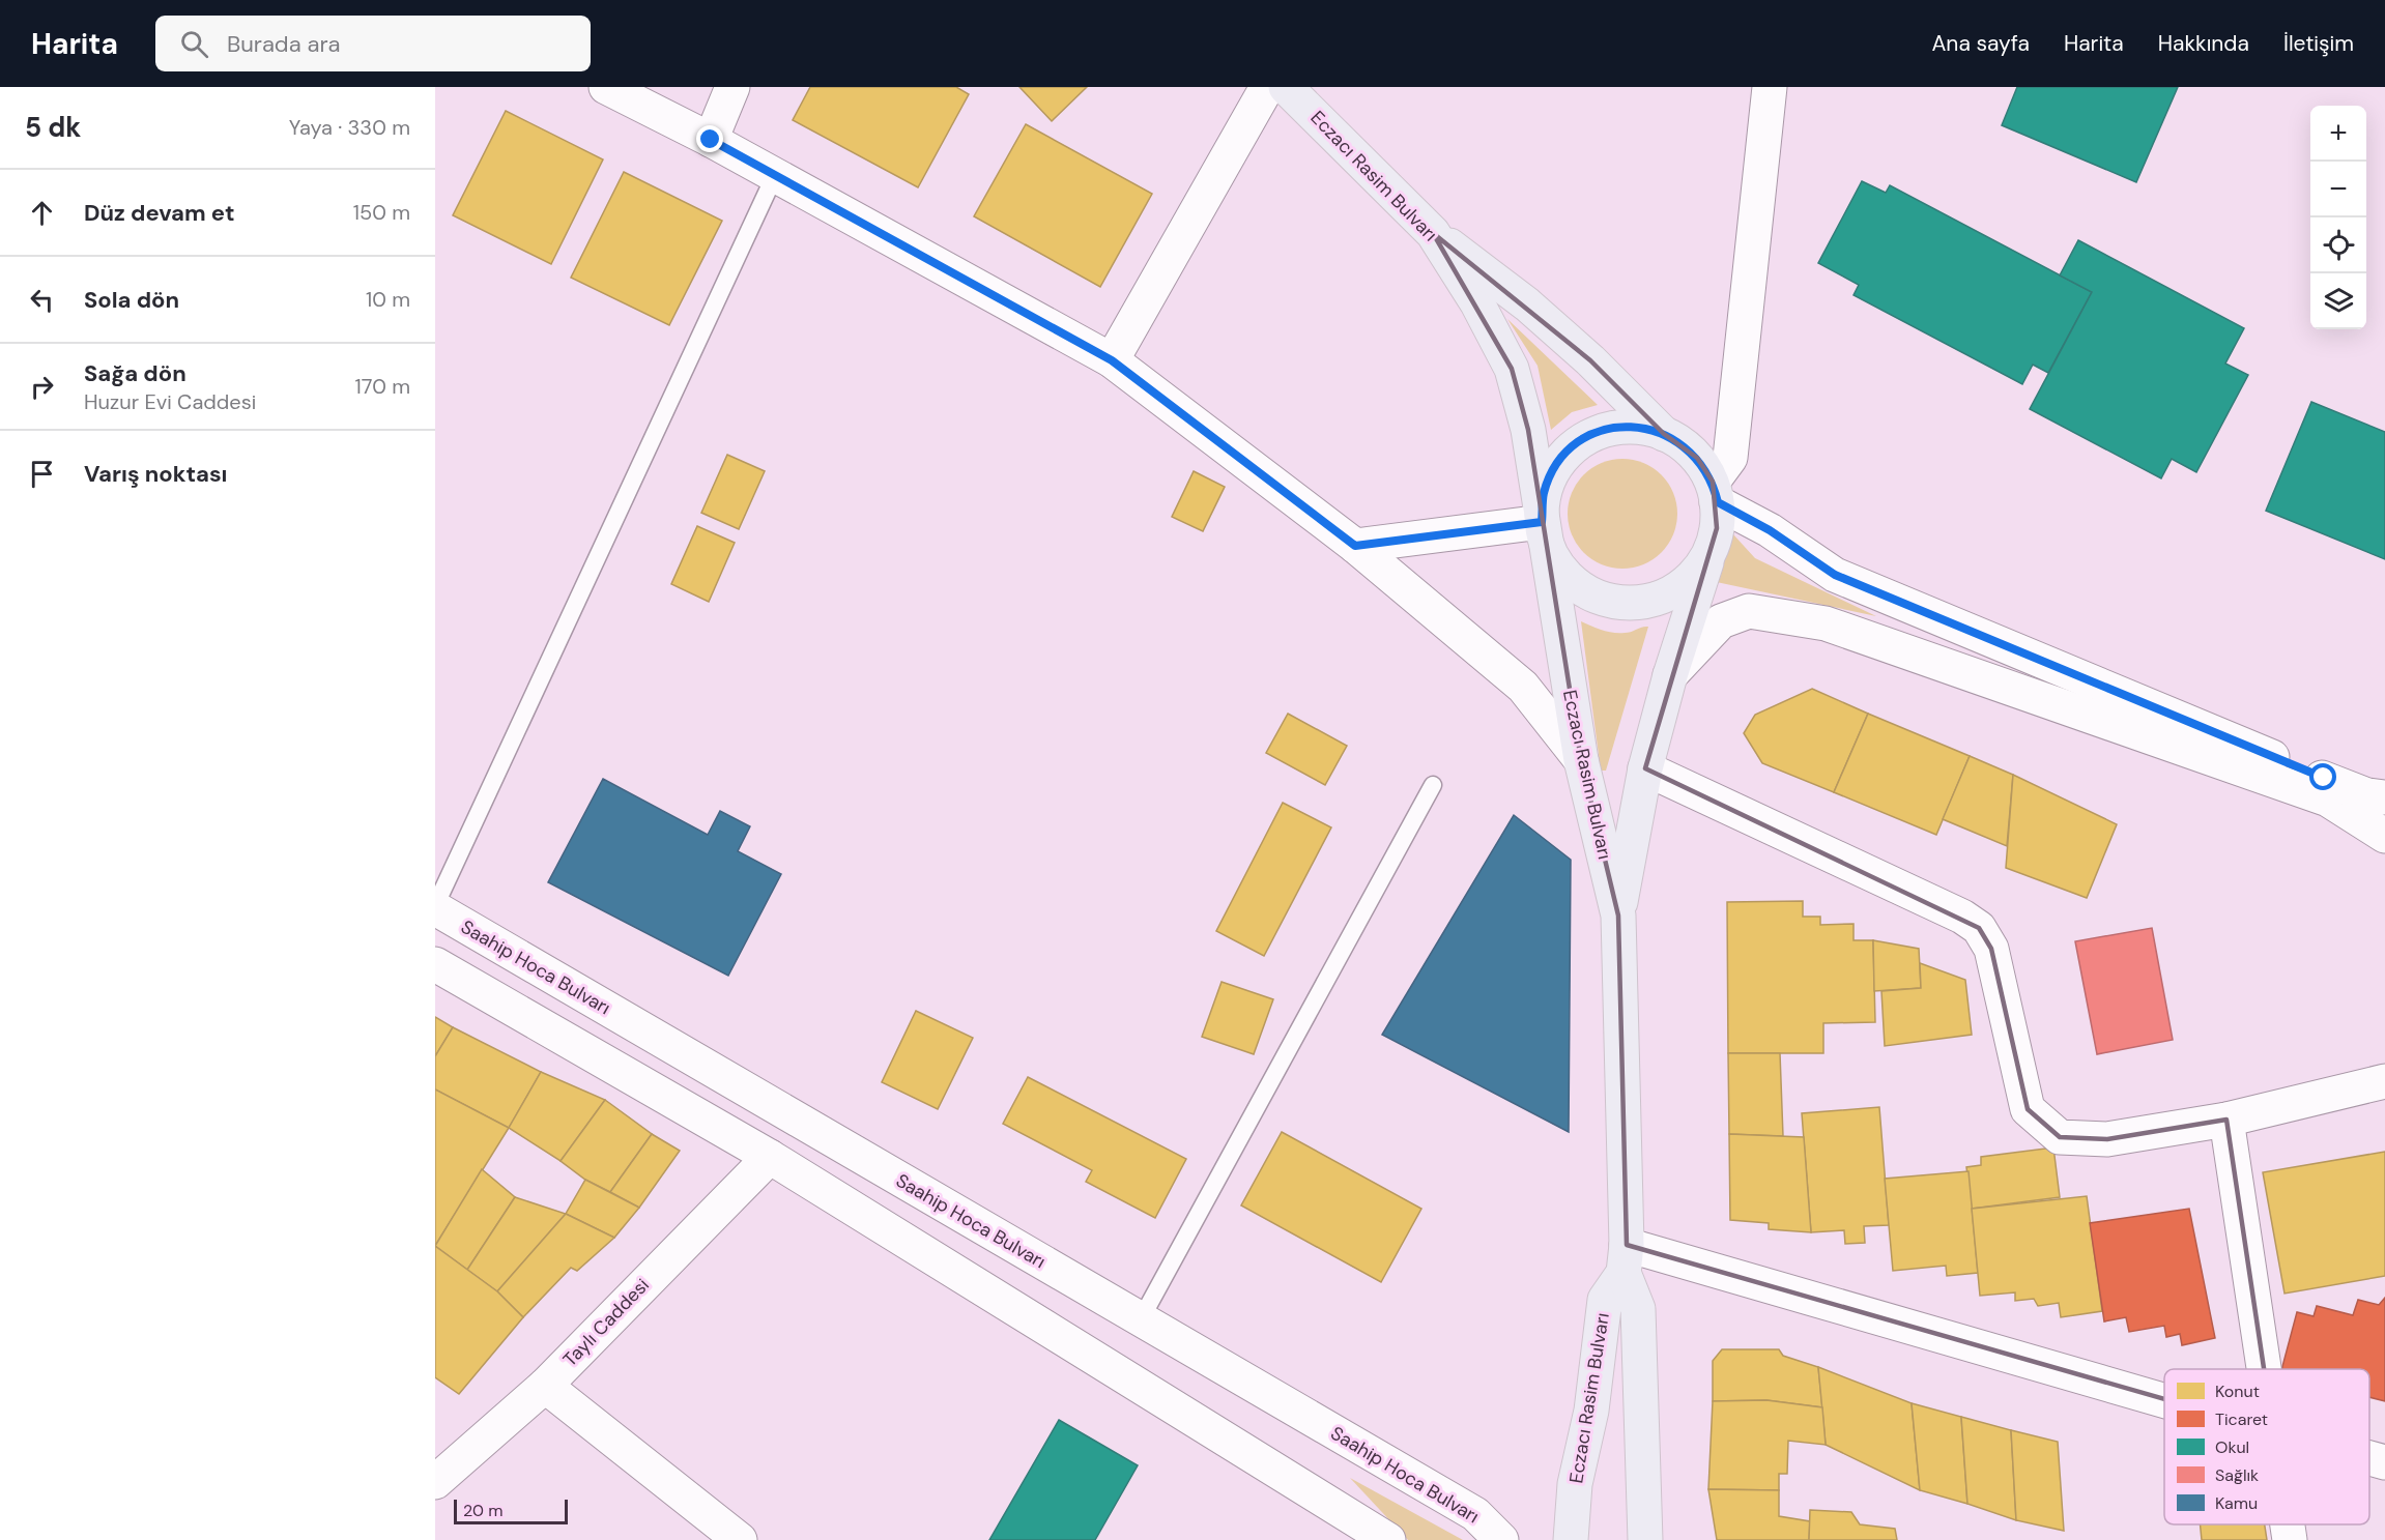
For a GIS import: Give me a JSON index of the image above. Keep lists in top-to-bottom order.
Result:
{
  "streets": {
    "main road": ["Eczacı Rasim Bulvarı"],
    "street": ["Saahip Hoca Bulvarı", "Taylı Caddesi"]
  },
  "legend": [
    "Konut",
    "Ticaret",
    "Okul",
    "Sağlık",
    "Kamu"
  ],
  "scale_bar": "20 m",
  "page": {
    "header": "Harita",
    "search": "Burada ara",
    "nav": [
      "Ana sayfa",
      "Harita",
      "Hakkında",
      "İletişim"
    ],
    "heading": ["5 dk", "Yaya · 330 m"],
    "map_buttons": ["+", "−"],
    "list": [
      ["Düz devam et", "150 m"],
      ["Sola dön", "10 m"],
      ["Sağa dön", "Huzur Evi Caddesi", "170 m"],
      "Varış noktası"
    ],
    "scale": "20 m"
  }
}
